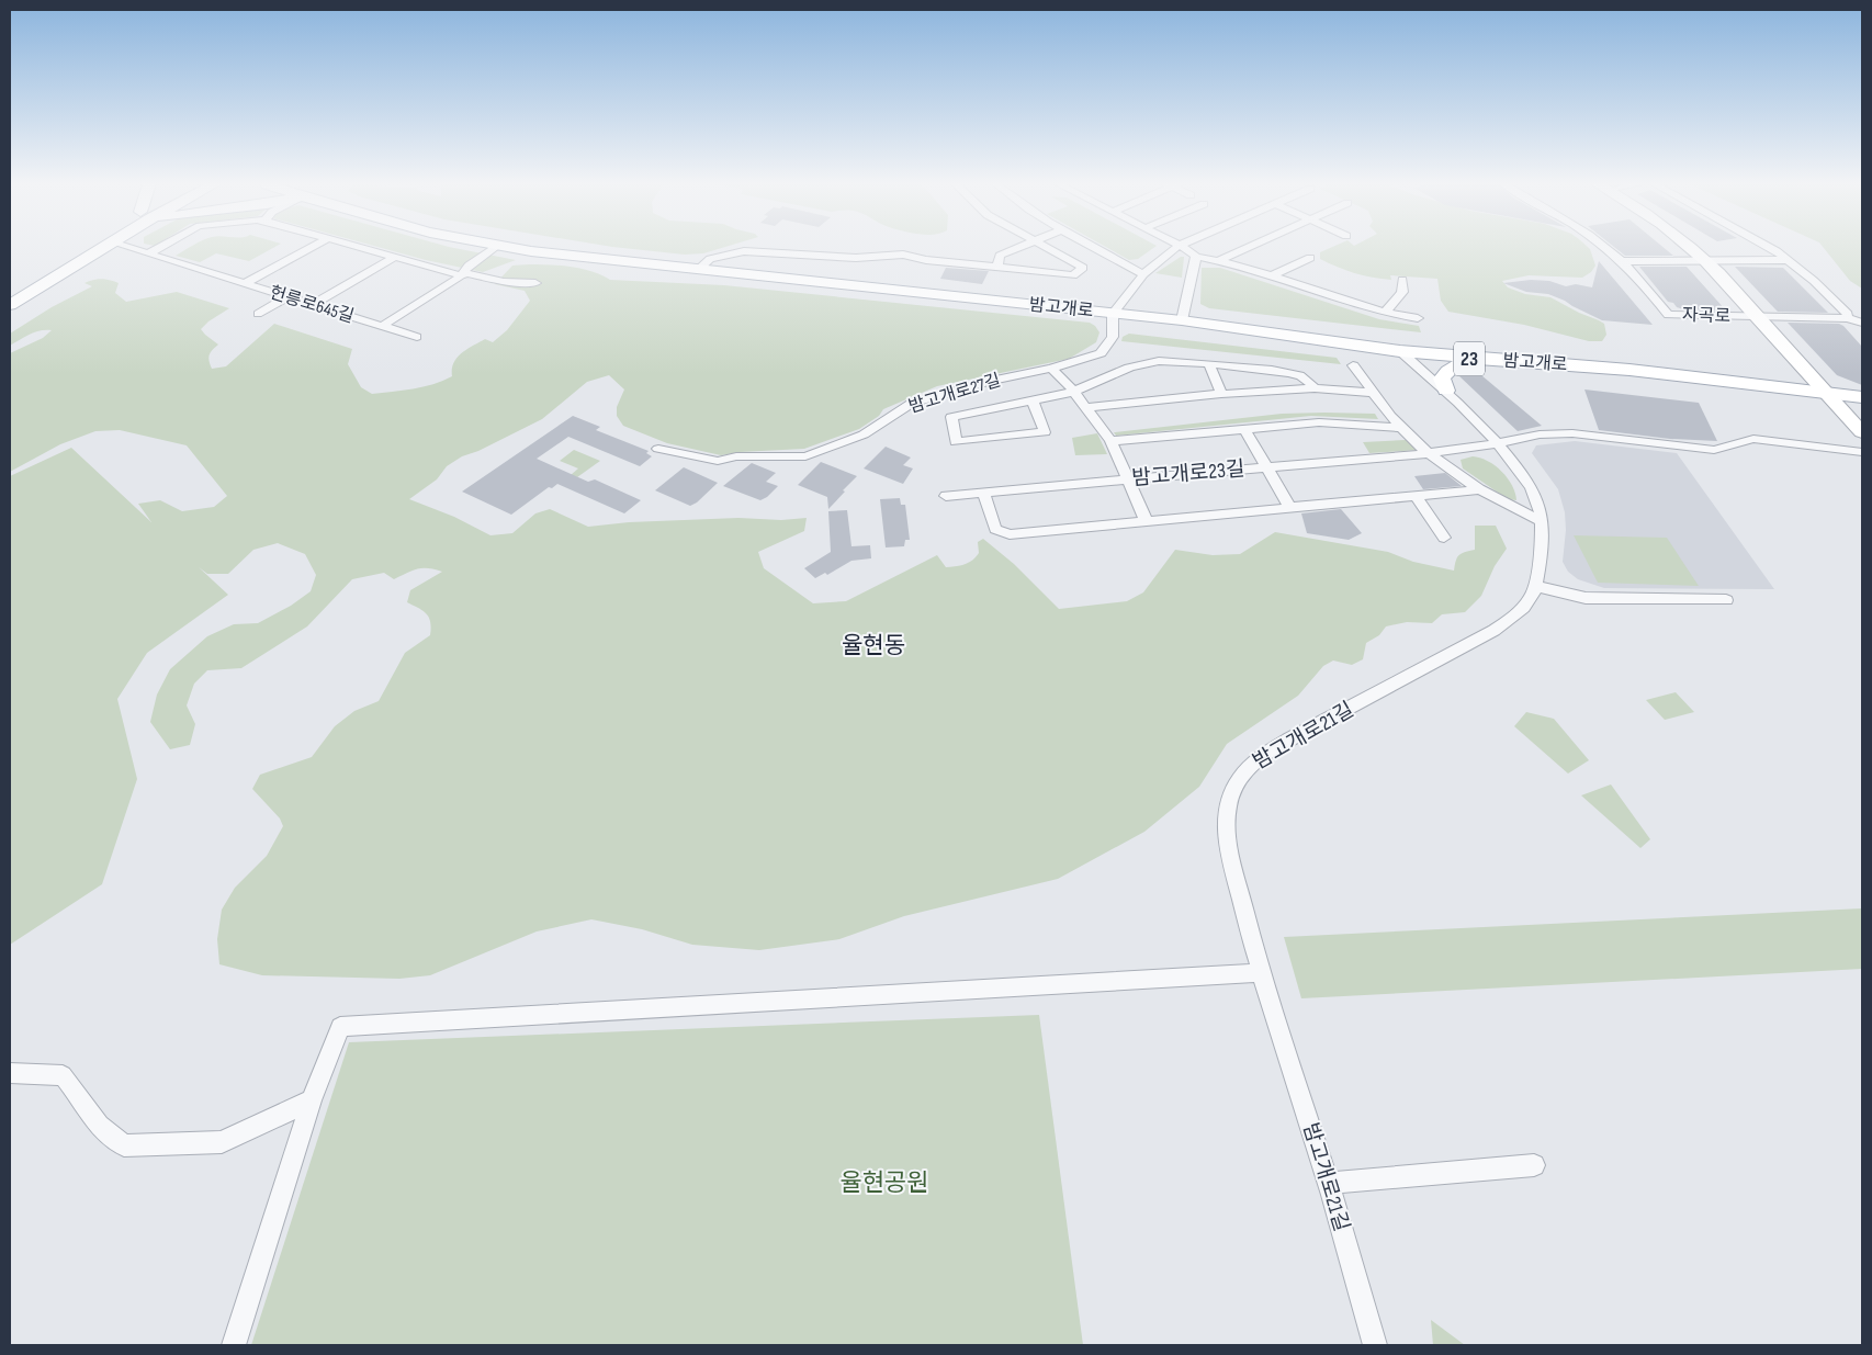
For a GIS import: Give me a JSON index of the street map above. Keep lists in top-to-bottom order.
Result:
{
  "streets": {
    "main road": ["밤고개로", "자곡로", "23"],
    "street": [
      "헌릉로645길",
      "밤고개로27길",
      "밤고개로23길",
      "밤고개로21길"
    ]
  },
  "crossings": [
    ["밤고개로", "자곡로"],
    ["밤고개로", "밤고개로27길"],
    ["밤고개로", "밤고개로21길"],
    ["밤고개로23길", "밤고개로21길"]
  ],
  "districts": ["율현동"],
  "parks": ["율현공원"]
}
